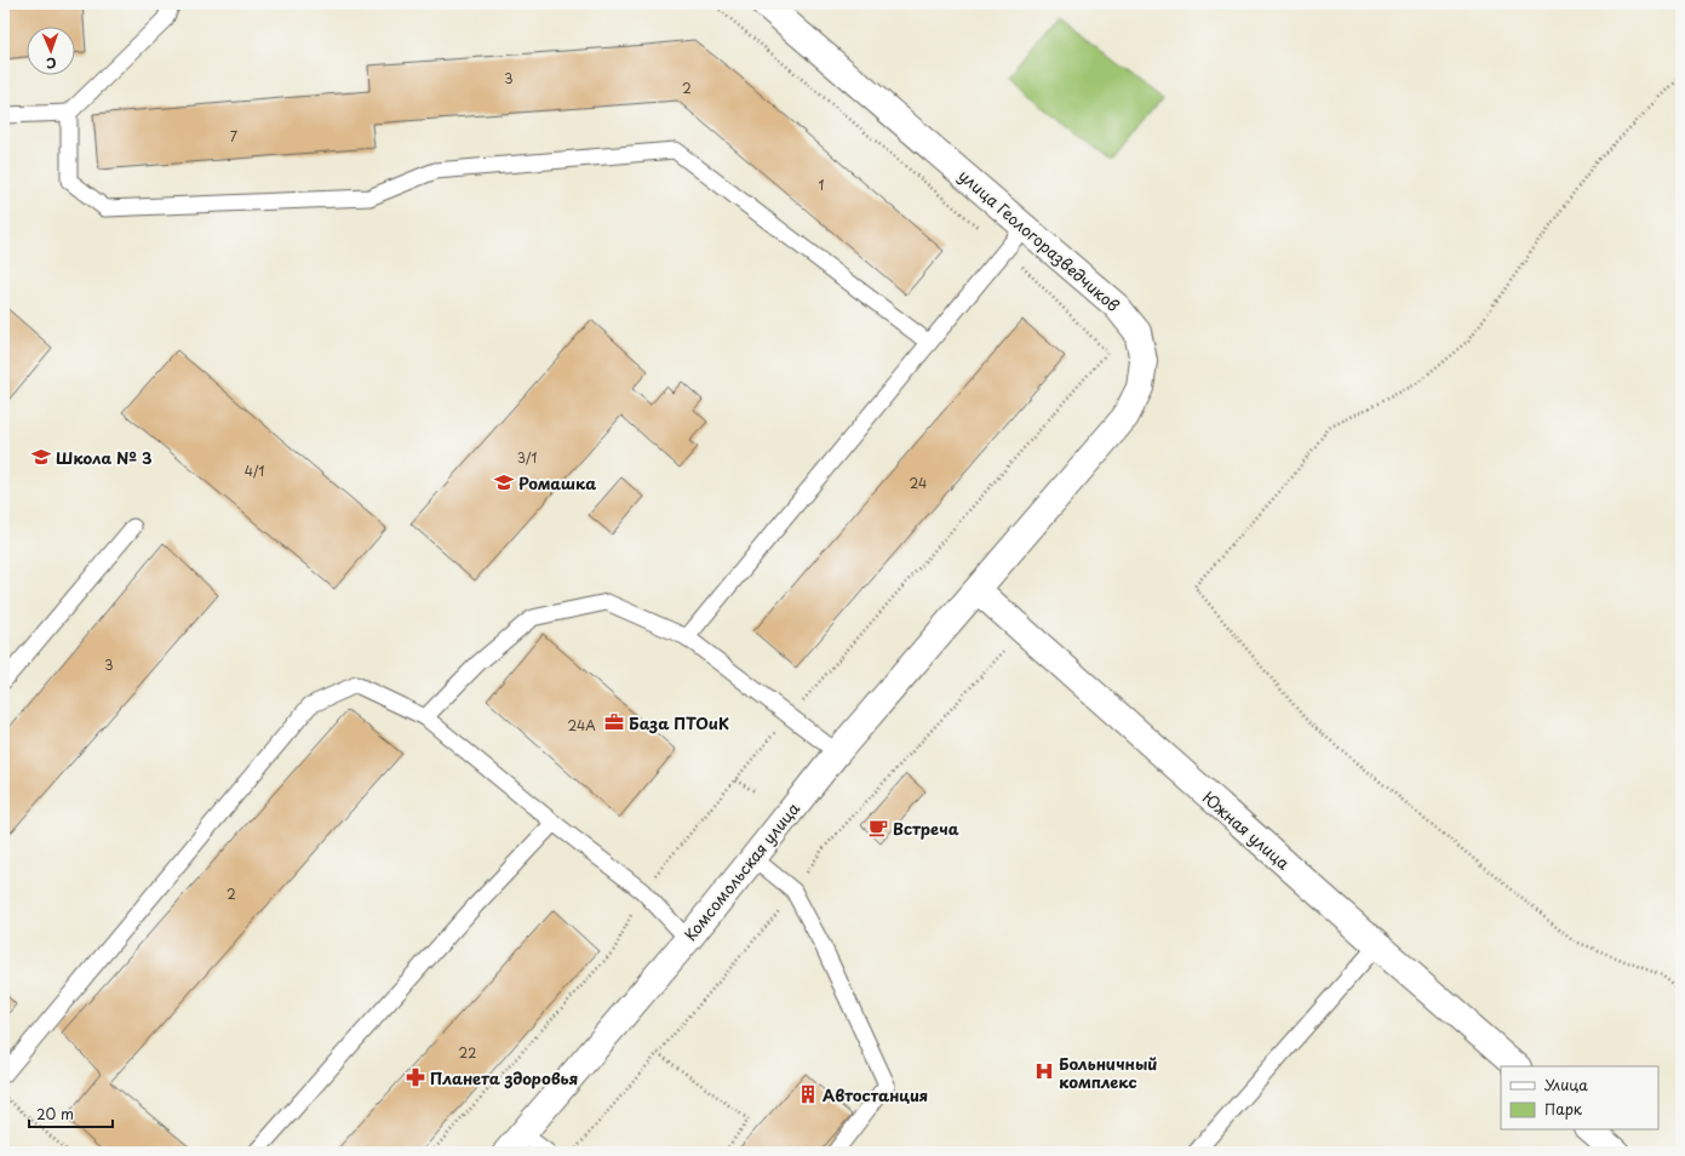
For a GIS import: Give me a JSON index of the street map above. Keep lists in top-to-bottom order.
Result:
{
  "streets": {
    "street": ["улица Геологоразведчиков", "Южная улица", "Комсомольская улица"]
  },
  "crossings": [
    ["улица Геологоразведчиков", "Южная улица"],
    ["улица Геологоразведчиков", "Комсомольская улица"],
    ["Южная улица", "Комсомольская улица"]
  ],
  "places": {
    "school or university": ["Школа № 3", "Ромашка"],
    "office": ["База ПТОиК"],
    "cafe": ["Встреча"],
    "hospital": ["Больничный комплекс"],
    "pharmacy": ["Планета здоровья"],
    "building": ["Автостанция"]
  },
  "house_numbers": [
    "3",
    "2",
    "7",
    "1",
    "3/1",
    "4/1",
    "24",
    "3",
    "24А",
    "2",
    "22"
  ],
  "legend": ["Улица", "Парк"],
  "scale_bar": "20 m",
  "north": "bottom"
}
